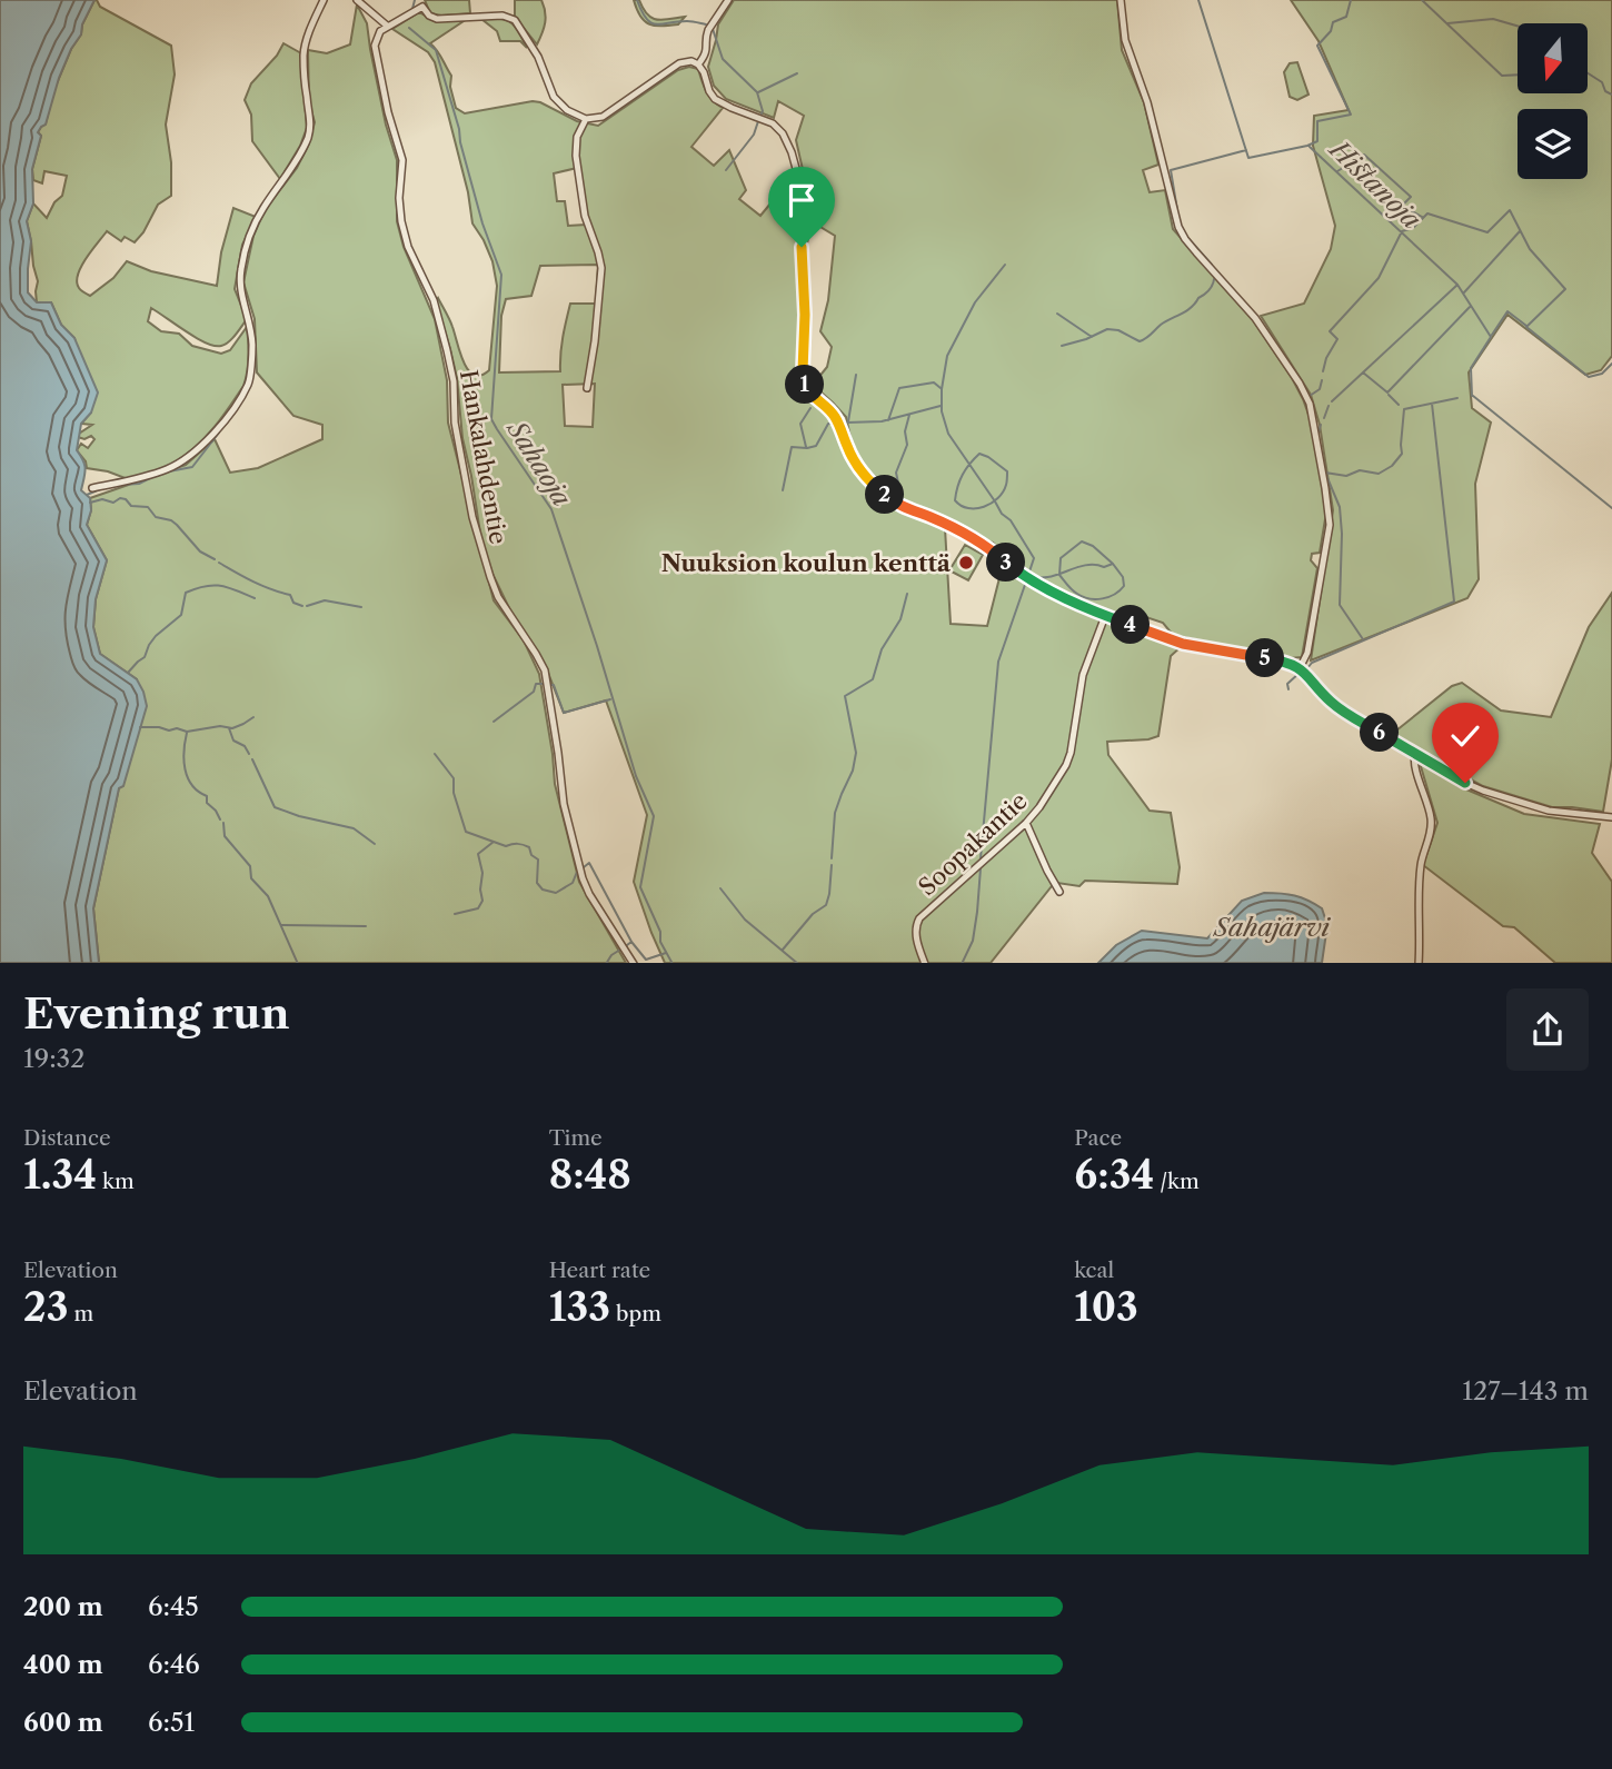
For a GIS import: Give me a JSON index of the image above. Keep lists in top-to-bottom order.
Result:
{
  "streets": {
    "street": ["Hankalahdentie", "Soopakantie"]
  },
  "water": ["Histanoja", "Sahaoja", "Sahajärvi"],
  "places": ["Nuuksion koulun kenttä"],
  "north": "bottom",
  "page": {
    "pins": [
      "1",
      "2",
      "3",
      "4",
      "5",
      "6"
    ],
    "heading": ["Evening run", "19:32"],
    "stats": [
      ["Distance", "1.34 km"],
      ["Time", "8:48"],
      ["Pace", "6:34 /km"],
      ["Elevation", "23 m"],
      ["Heart rate", "133 bpm"],
      ["kcal", "103"]
    ],
    "chart": ["Elevation", "127–143 m"],
    "list": [
      {
        "name": "200 m",
        "note": "6:45"
      },
      {
        "name": "400 m",
        "note": "6:46"
      },
      {
        "name": "600 m",
        "note": "6:51"
      }
    ]
  }
}
